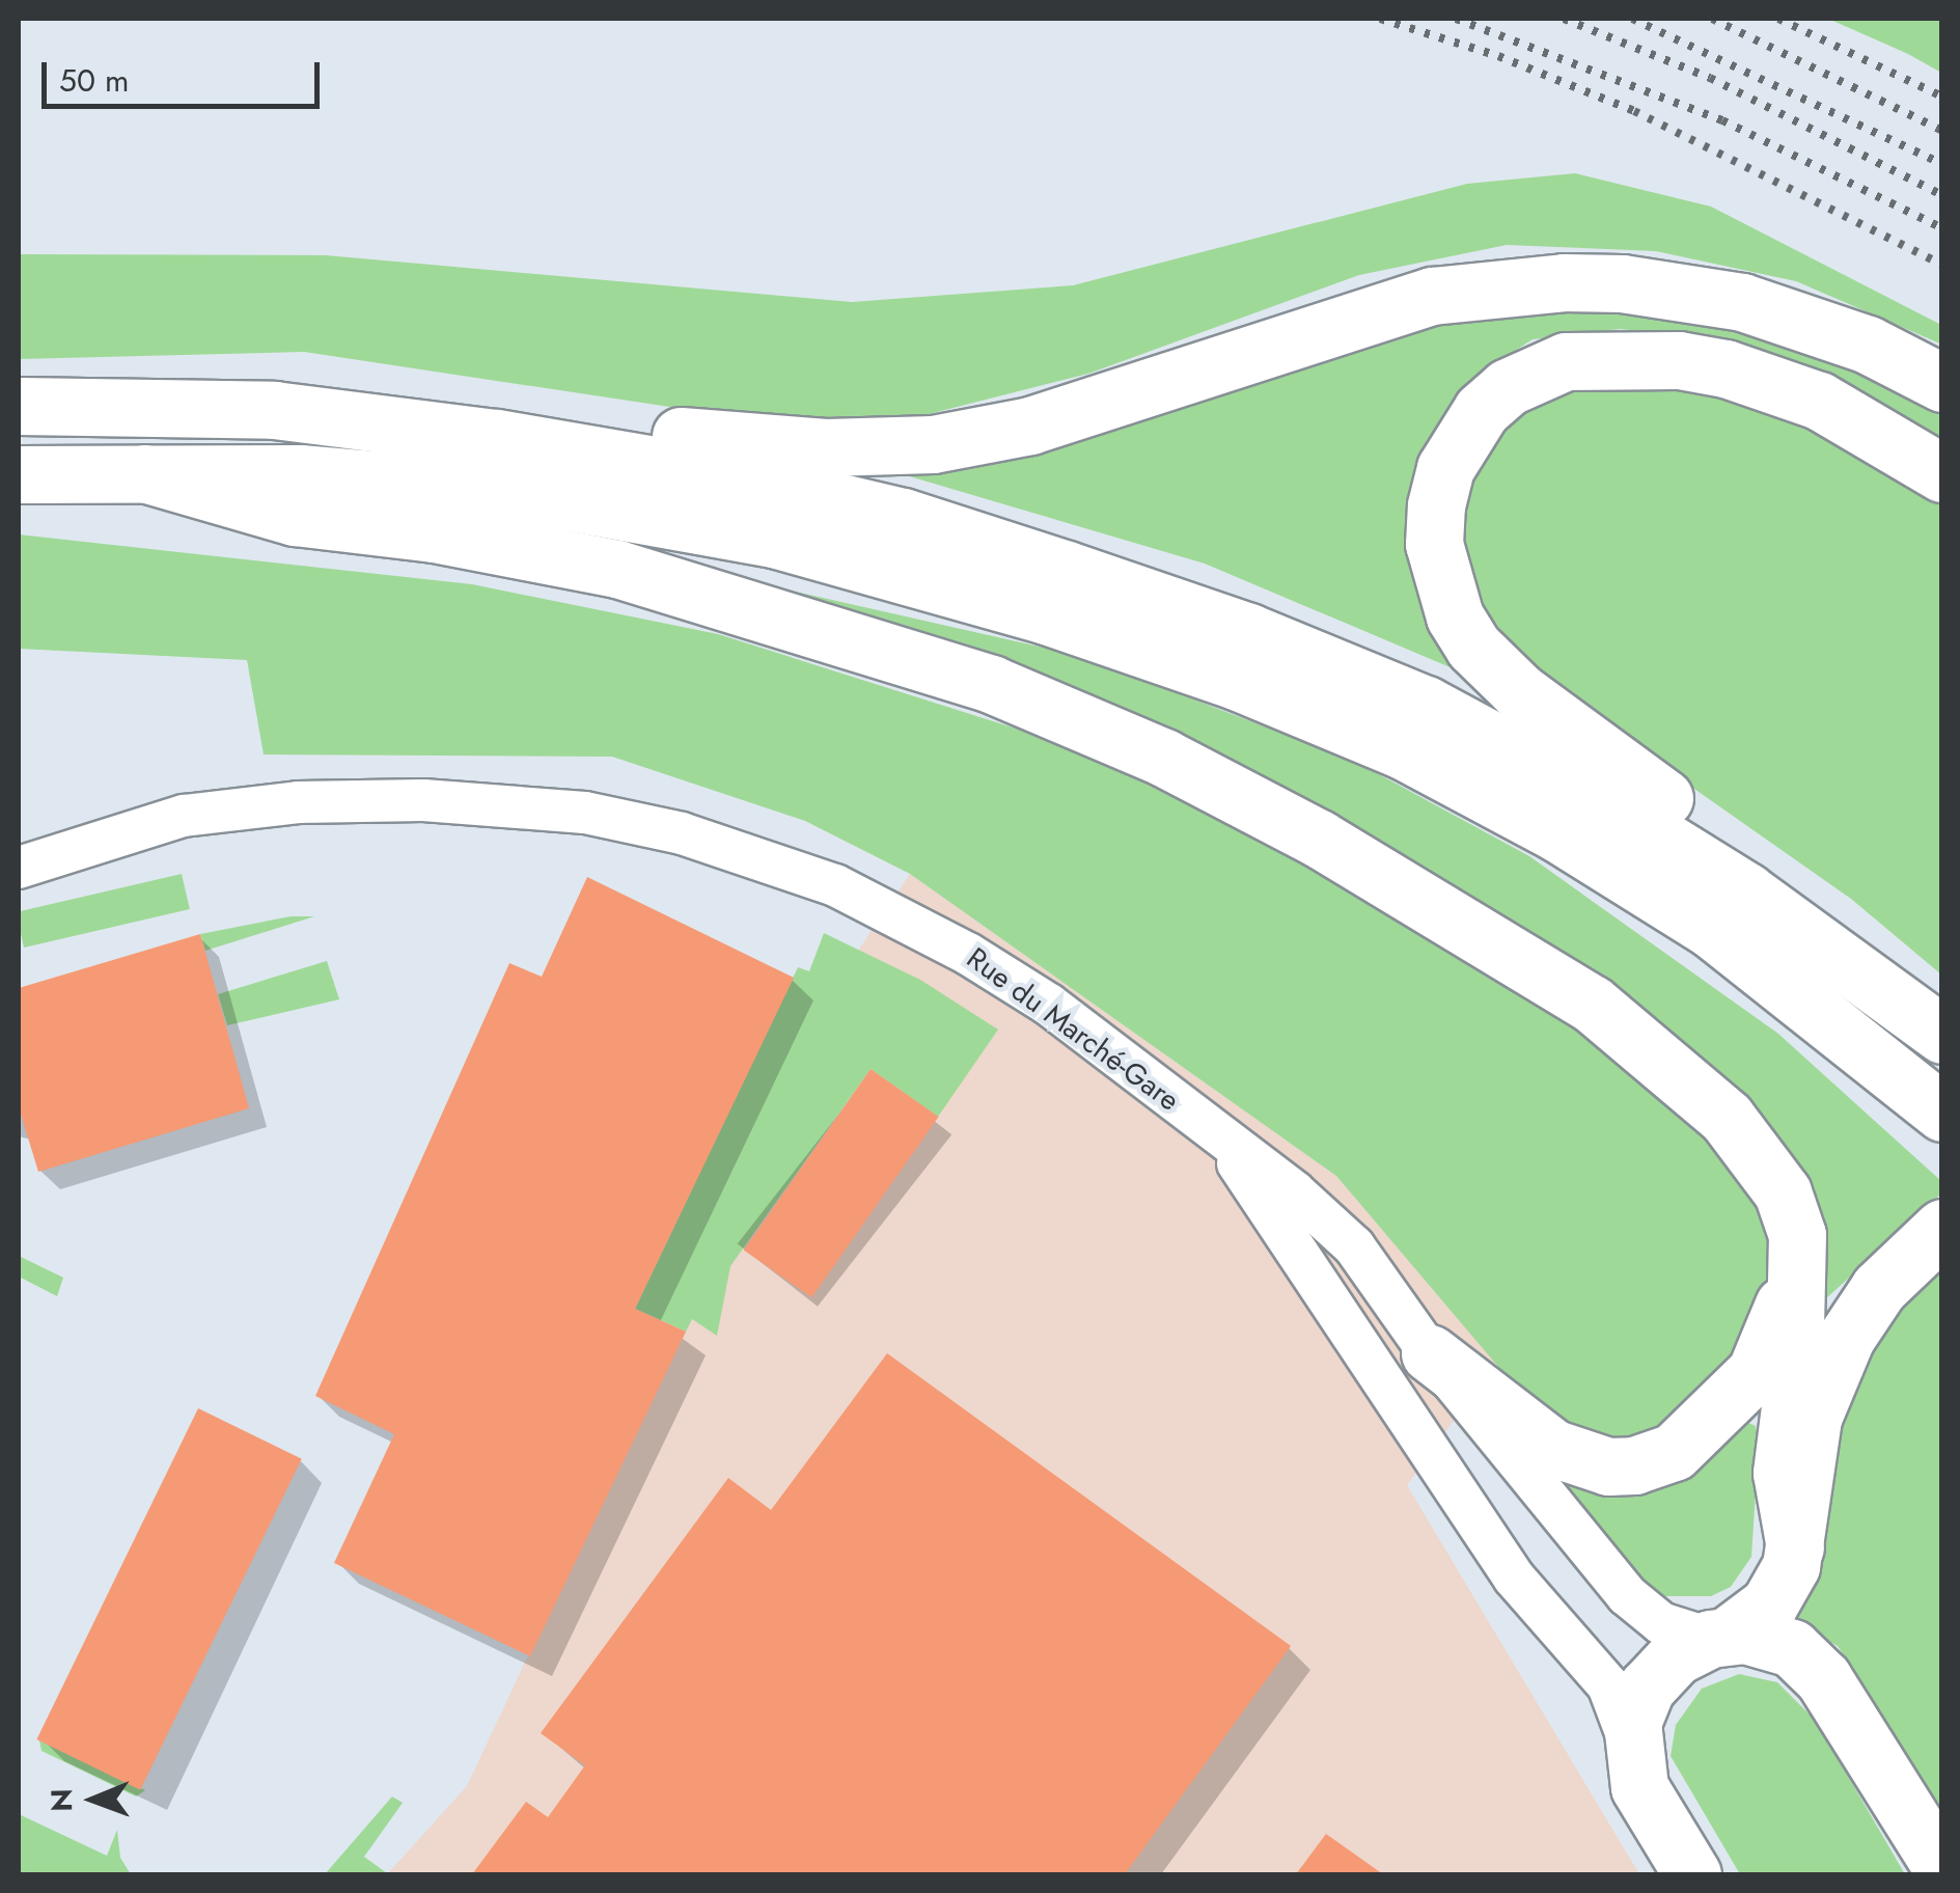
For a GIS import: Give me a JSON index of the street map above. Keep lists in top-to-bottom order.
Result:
{
  "streets": {
    "street": ["Rue du Marché-Gare"]
  },
  "scale_bar": "50 m",
  "north": "left"
}
